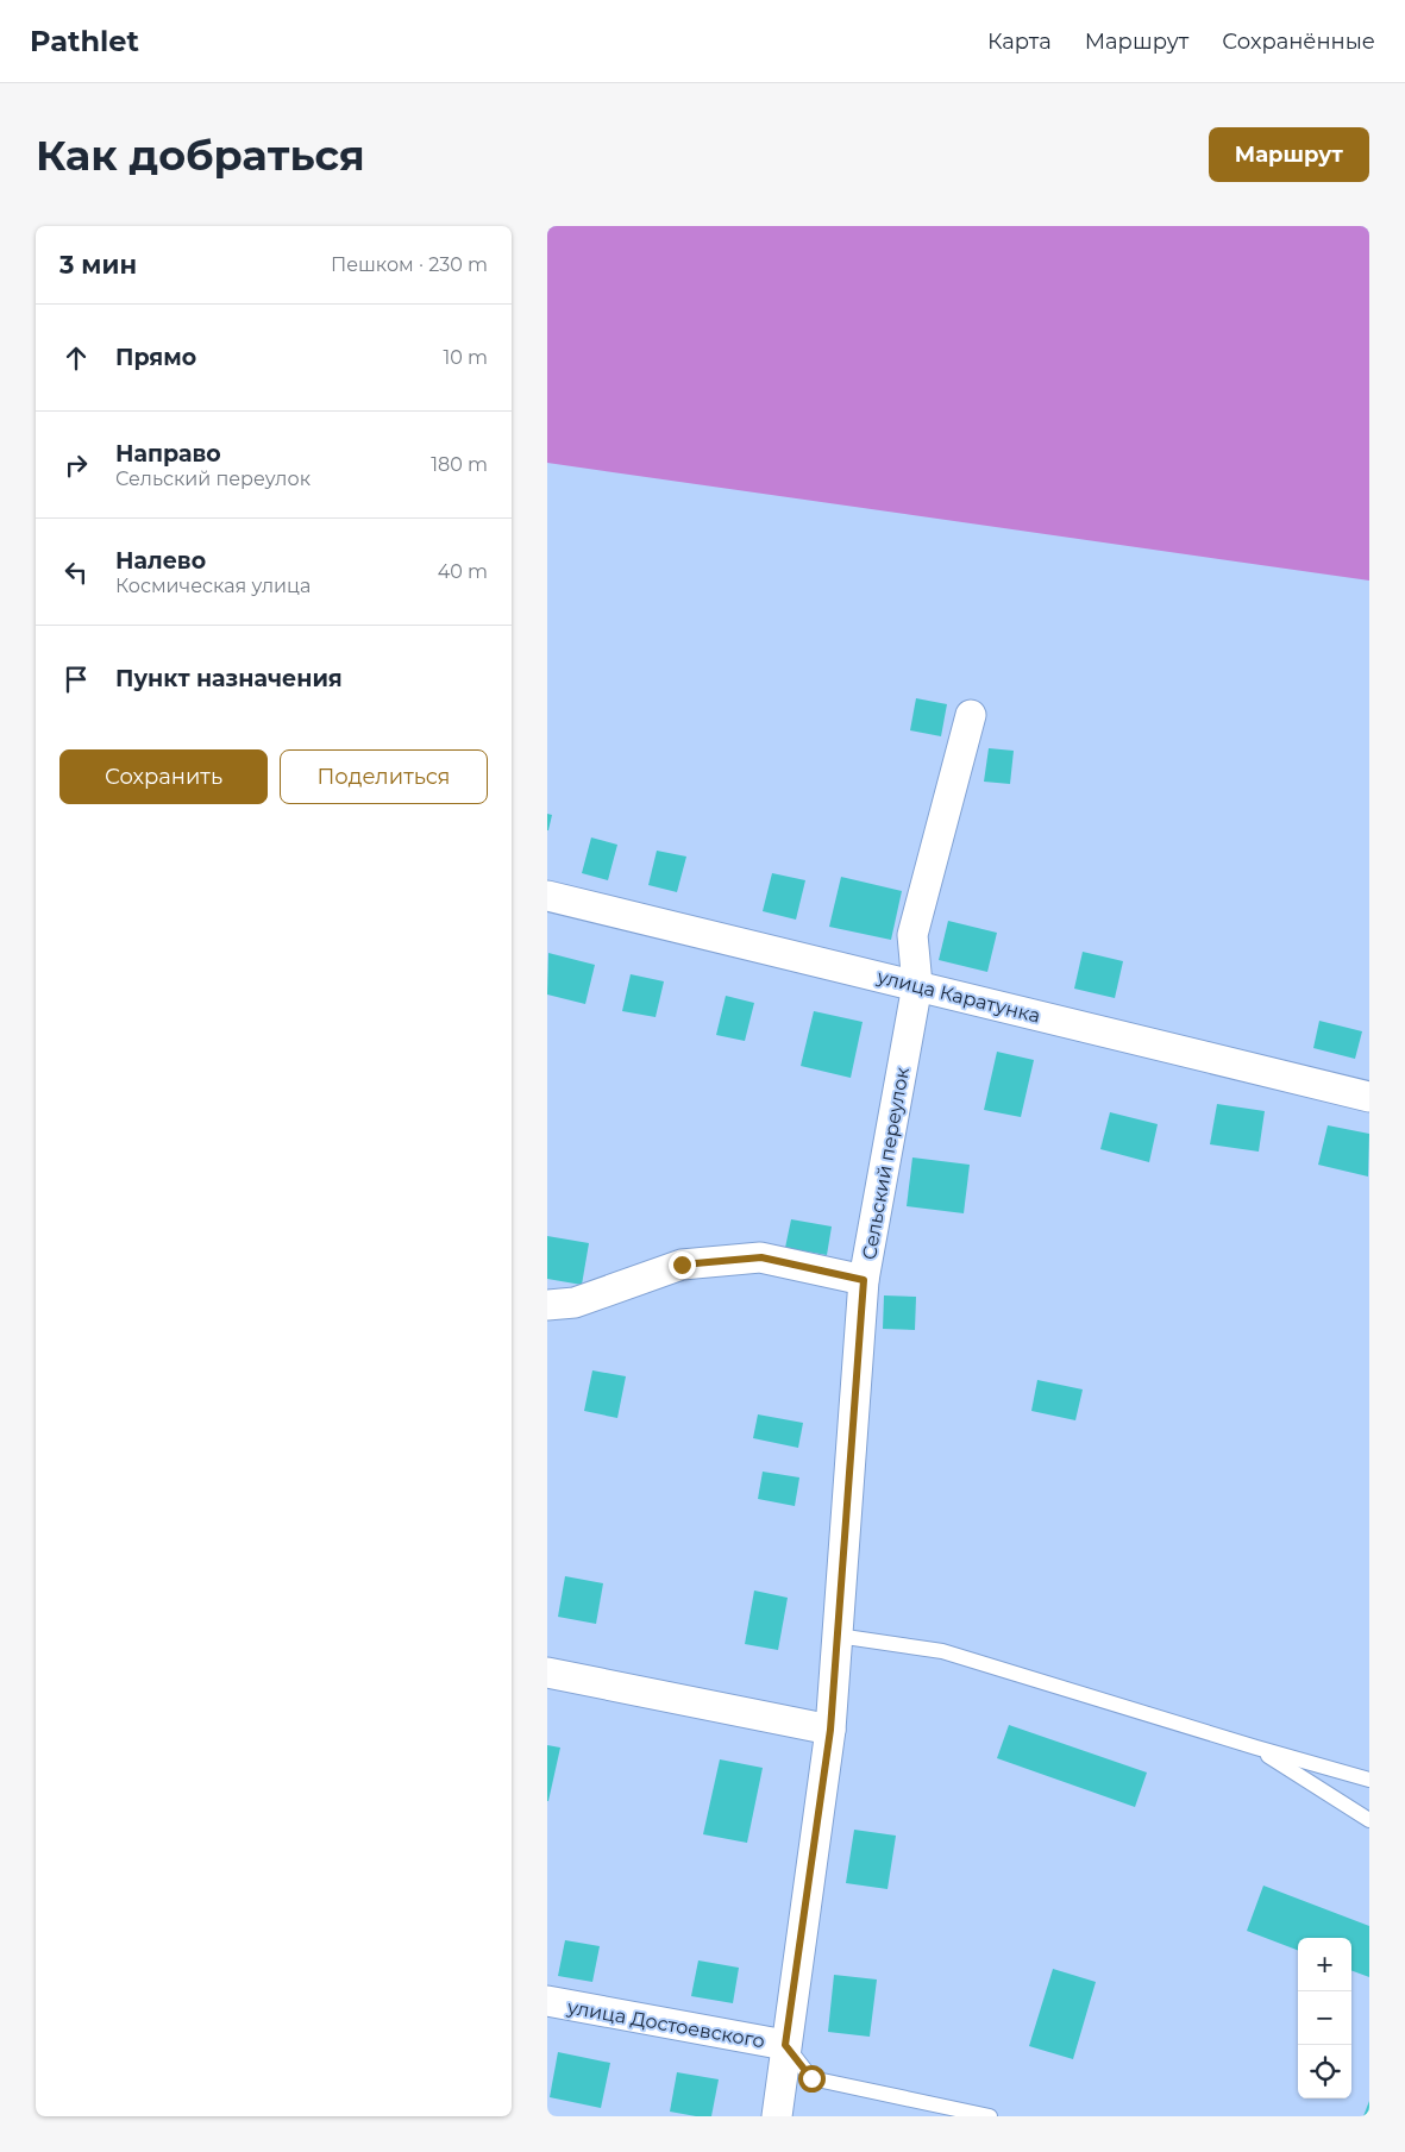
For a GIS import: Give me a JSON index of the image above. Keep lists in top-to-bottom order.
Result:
{
  "streets": {
    "street": ["улица Каратунка", "Сельский переулок", "улица Достоевского"]
  },
  "crossings": [
    ["улица Каратунка", "Сельский переулок"],
    ["Сельский переулок", "улица Достоевского"]
  ],
  "page": {
    "header": "Pathlet",
    "nav": ["Карта", "Маршрут", "Сохранённые"],
    "buttons": [
      "Маршрут",
      ["Сохранить", "Поделиться"]
    ],
    "title": "Как добраться",
    "heading": ["3 мин", "Пешком · 230 m"],
    "list": [
      ["Прямо", "10 m"],
      ["Направо", "Сельский переулок", "180 m"],
      ["Налево", "Космическая улица", "40 m"],
      "Пункт назначения"
    ],
    "map_buttons": ["+", "−"]
  }
}
